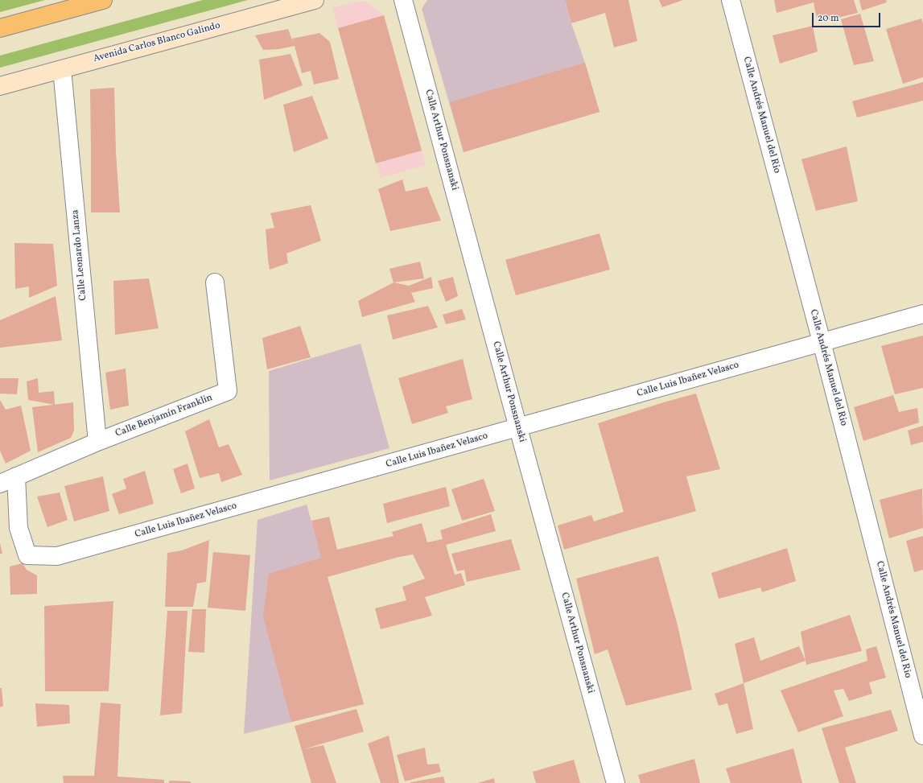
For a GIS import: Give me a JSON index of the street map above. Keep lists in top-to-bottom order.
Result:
{
  "streets": {
    "street": [
      "Avenida Carlos Blanco Galindo",
      "Calle Andrés Manuel del Rio",
      "Calle Arthur Ponsnanski",
      "Calle Leonardo Lanza",
      "Calle Luis Ibañez Velasco",
      "Calle Benjamín Franklin"
    ]
  },
  "crossings": [
    ["Avenida Carlos Blanco Galindo", "Calle Leonardo Lanza"],
    ["Calle Andrés Manuel del Rio", "Calle Luis Ibañez Velasco"],
    ["Calle Arthur Ponsnanski", "Calle Luis Ibañez Velasco"],
    ["Calle Leonardo Lanza", "Calle Benjamín Franklin"],
    ["Calle Luis Ibañez Velasco", "Calle Benjamín Franklin"]
  ],
  "scale_bar": "20 m"
}
